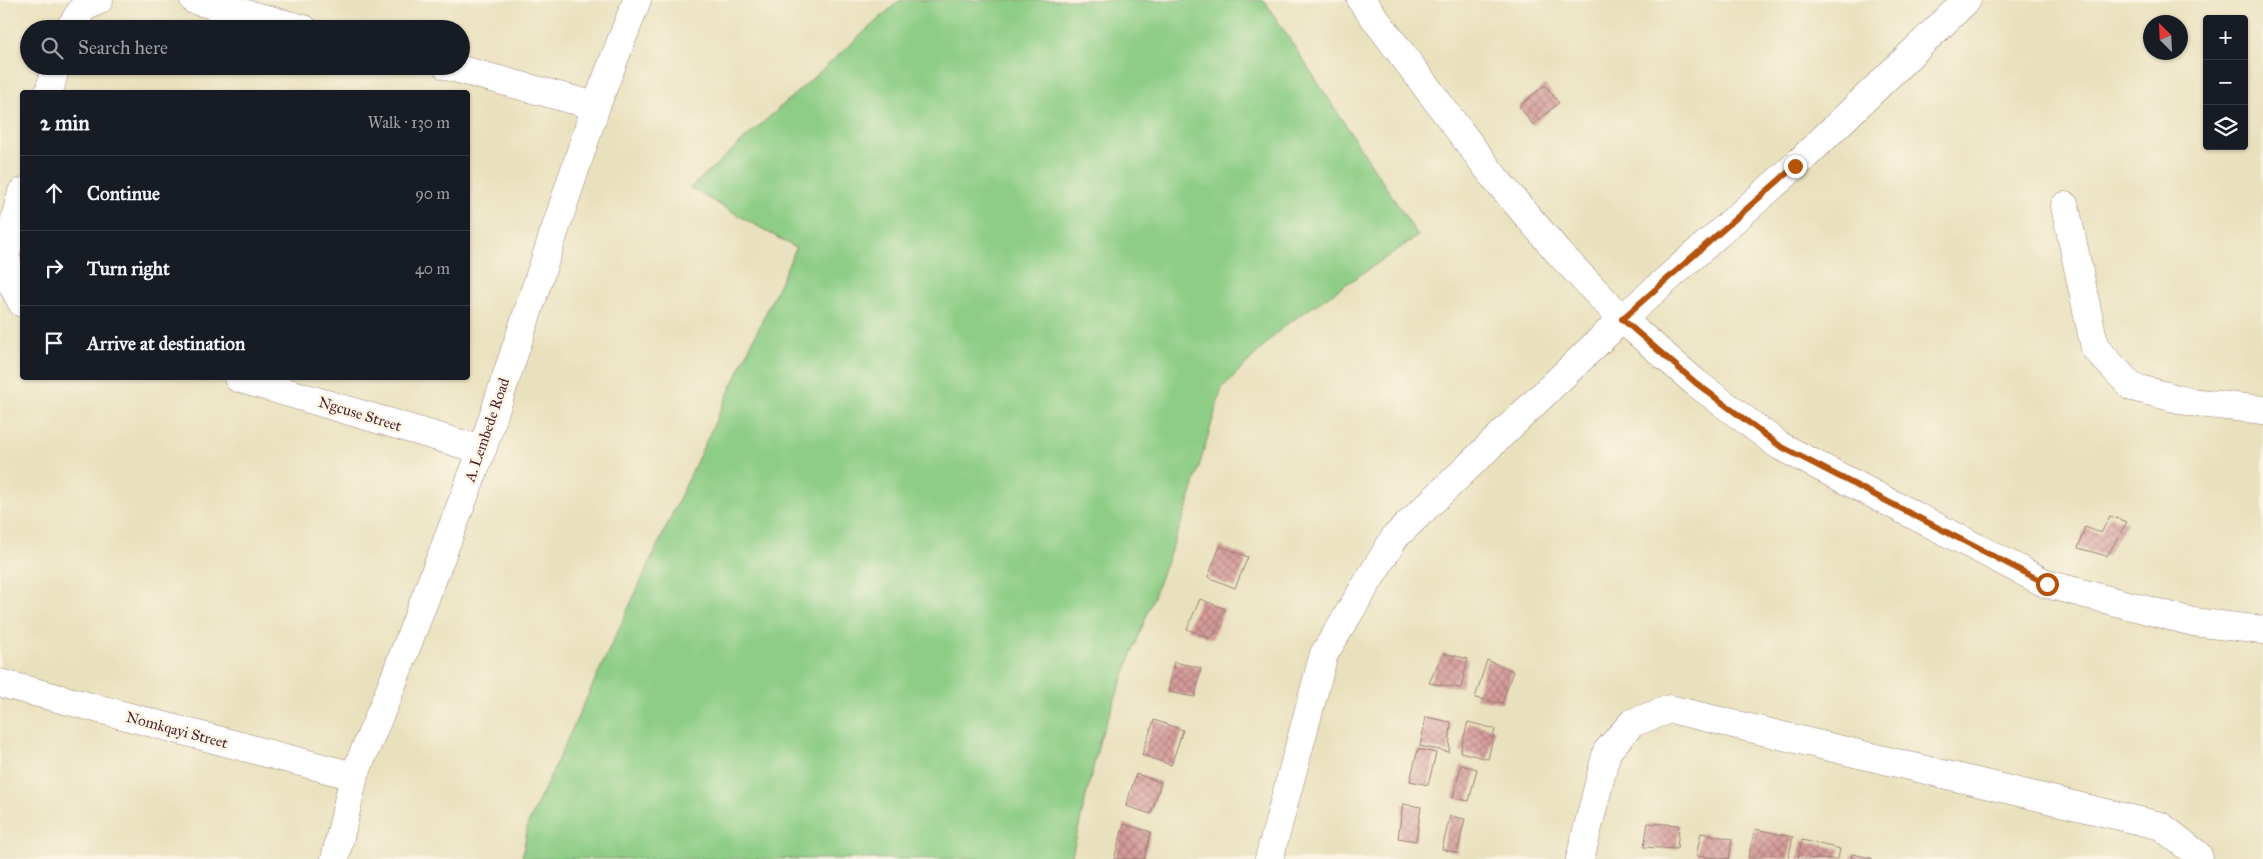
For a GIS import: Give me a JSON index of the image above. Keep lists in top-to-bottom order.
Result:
{
  "streets": {
    "street": ["Ngcuse Street", "A. Lembede Road", "Nomkqayi Street"]
  },
  "crossings": [
    ["Ngcuse Street", "A. Lembede Road"],
    ["A. Lembede Road", "Nomkqayi Street"]
  ],
  "north": "top left",
  "page": {
    "map_buttons": ["+", "−"],
    "search": "Search here",
    "heading": ["2 min", "Walk · 130 m"],
    "list": [
      ["Continue", "90 m"],
      ["Turn right", "40 m"],
      "Arrive at destination"
    ]
  }
}
